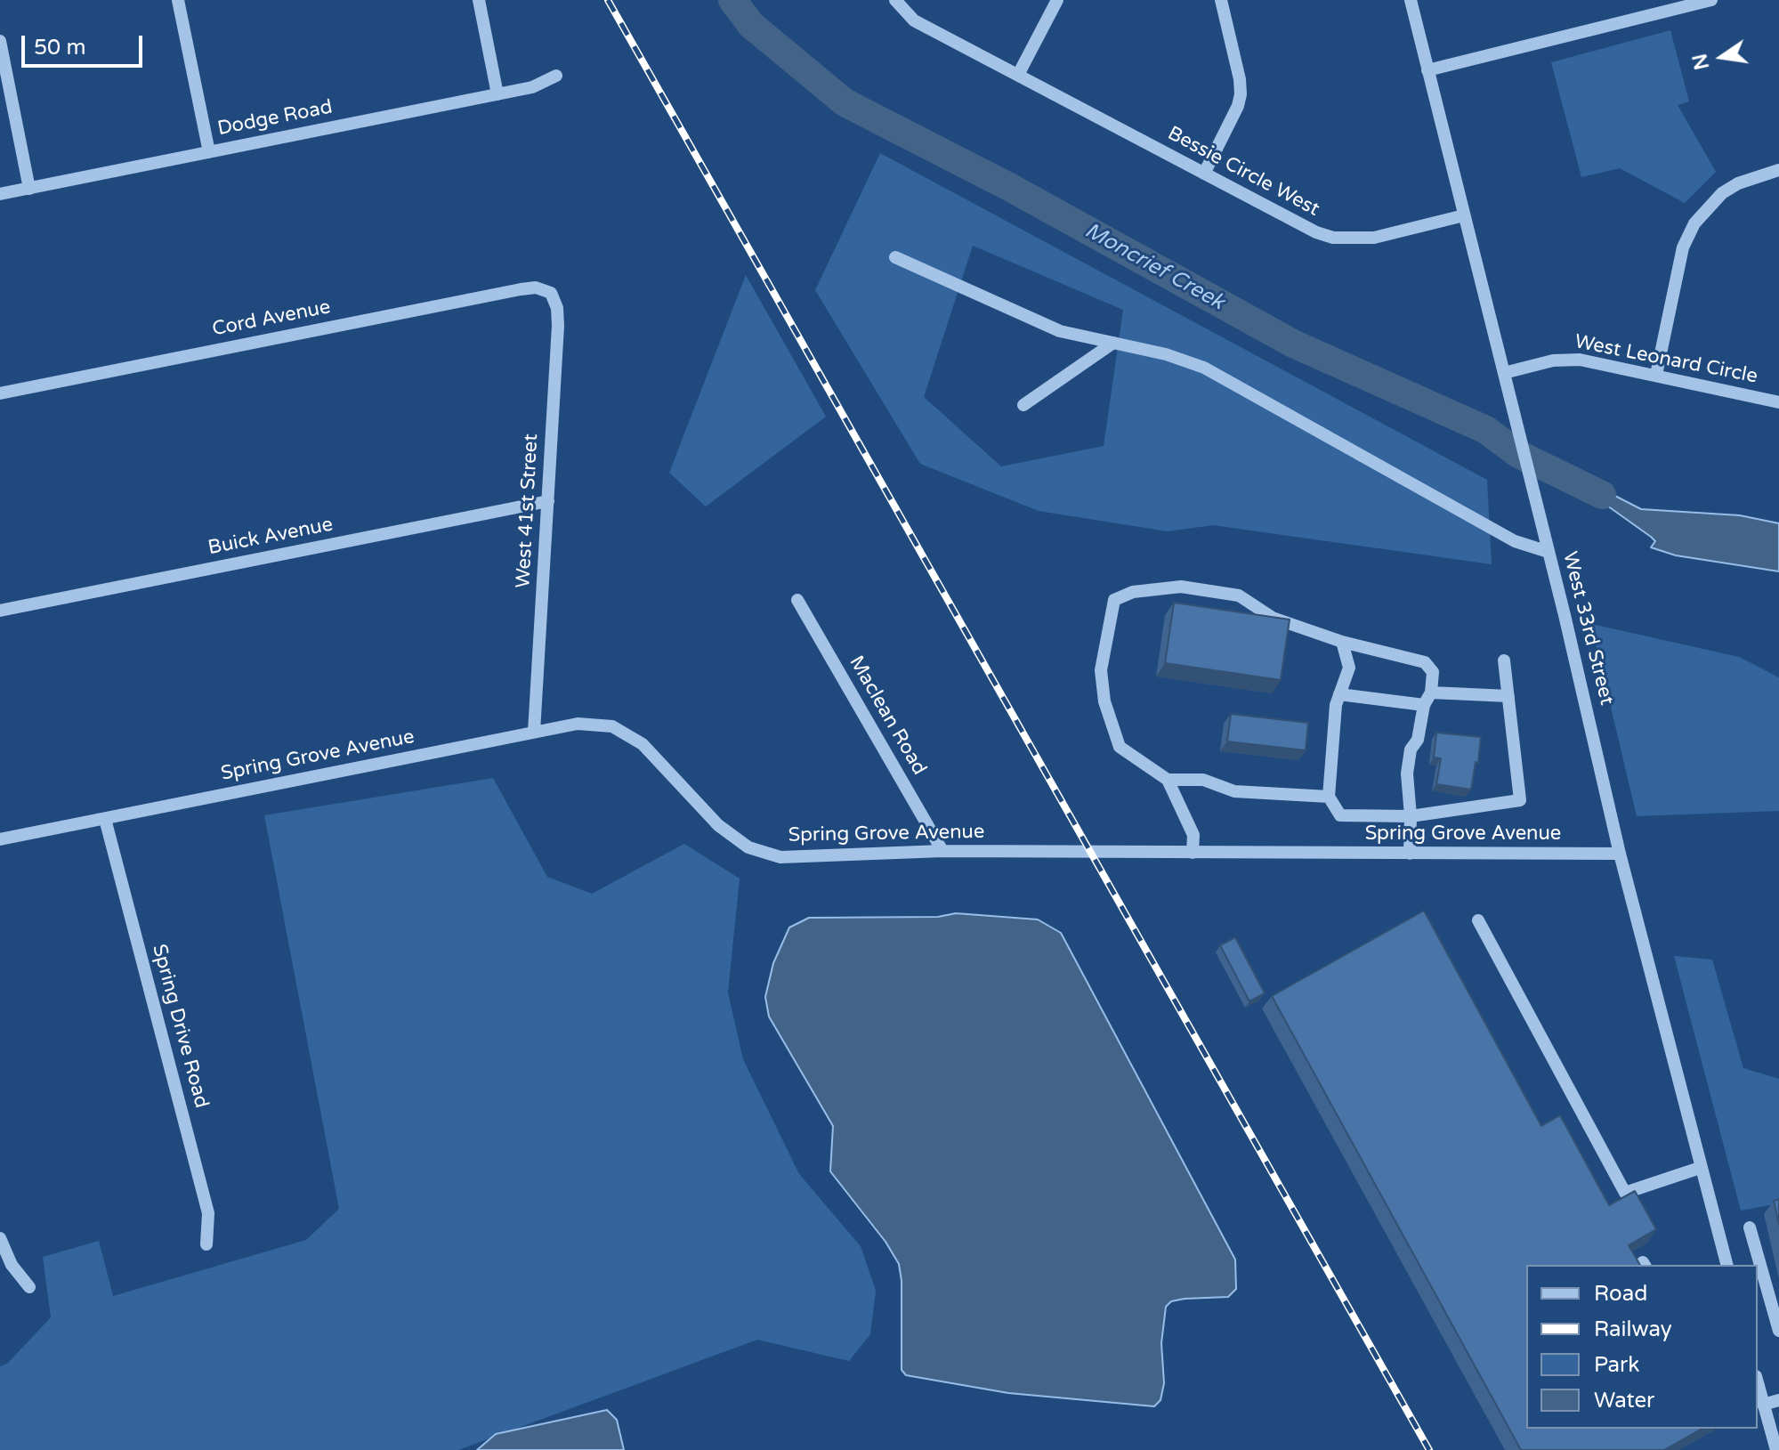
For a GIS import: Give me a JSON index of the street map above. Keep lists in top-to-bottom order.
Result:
{
  "streets": {
    "street": [
      "Dodge Road",
      "Bessie Circle West",
      "Cord Avenue",
      "West Leonard Circle",
      "West 41st Street",
      "Buick Avenue",
      "West 33rd Street",
      "Maclean Road",
      "Spring Grove Avenue",
      "Spring Drive Road"
    ]
  },
  "crossings": [
    ["Bessie Circle West", "West 33rd Street"],
    ["Cord Avenue", "West 41st Street"],
    ["West Leonard Circle", "West 33rd Street"],
    ["West 41st Street", "Buick Avenue"],
    ["West 41st Street", "Spring Grove Avenue"],
    ["West 33rd Street", "Spring Grove Avenue"],
    ["Maclean Road", "Spring Grove Avenue"],
    ["Spring Grove Avenue", "Spring Drive Road"]
  ],
  "water": ["Moncrief Creek"],
  "legend": [
    "Road",
    "Railway",
    "Park",
    "Water"
  ],
  "scale_bar": "50 m",
  "north": "left"
}
